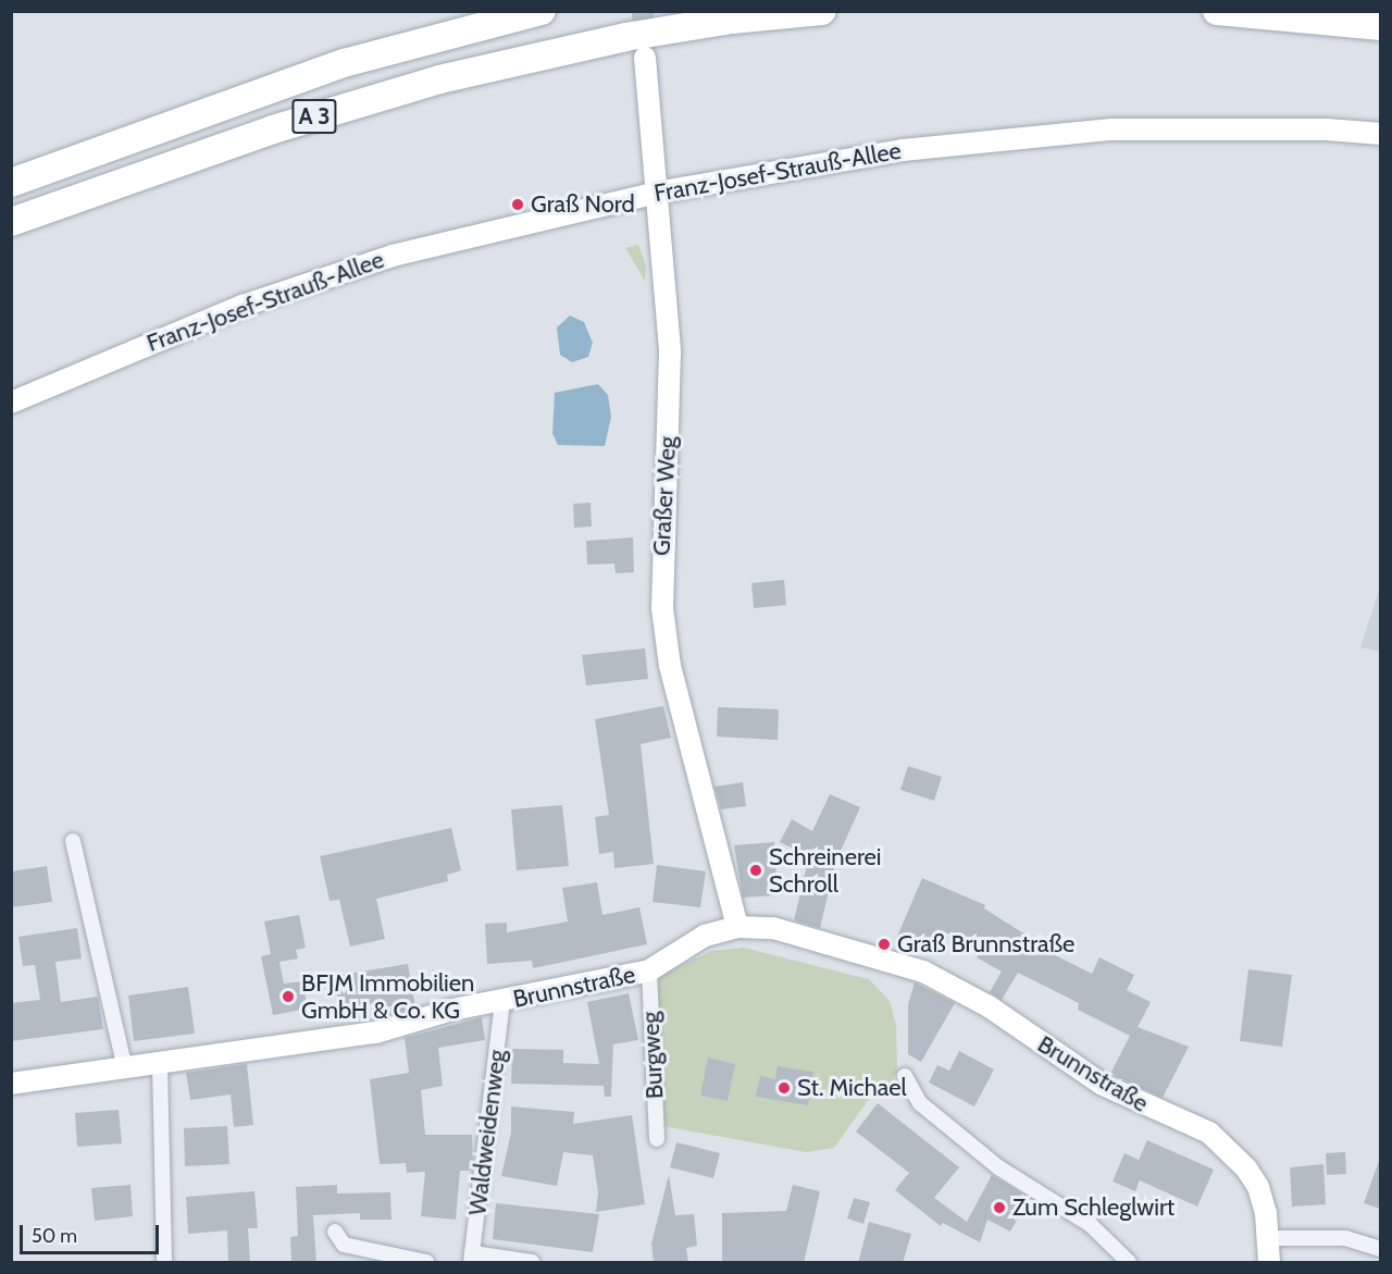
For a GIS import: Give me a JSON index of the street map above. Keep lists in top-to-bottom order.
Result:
{
  "streets": {
    "highway": ["A 3"],
    "street": [
      "Franz-Josef-Strauß-Allee",
      "Graßer Weg",
      "Brunnstraße",
      "Burgweg",
      "Waldweidenweg"
    ]
  },
  "crossings": [
    ["Franz-Josef-Strauß-Allee", "Graßer Weg"],
    ["Graßer Weg", "Brunnstraße"],
    ["Brunnstraße", "Burgweg"],
    ["Brunnstraße", "Waldweidenweg"]
  ],
  "places": [
    "Graß Nord",
    "Schreinerei Schroll",
    "Graß Brunnstraße",
    "BFJM Immobilien GmbH & Co. KG",
    "St. Michael",
    "Zum Schleglwirt"
  ],
  "scale_bar": "50 m"
}
